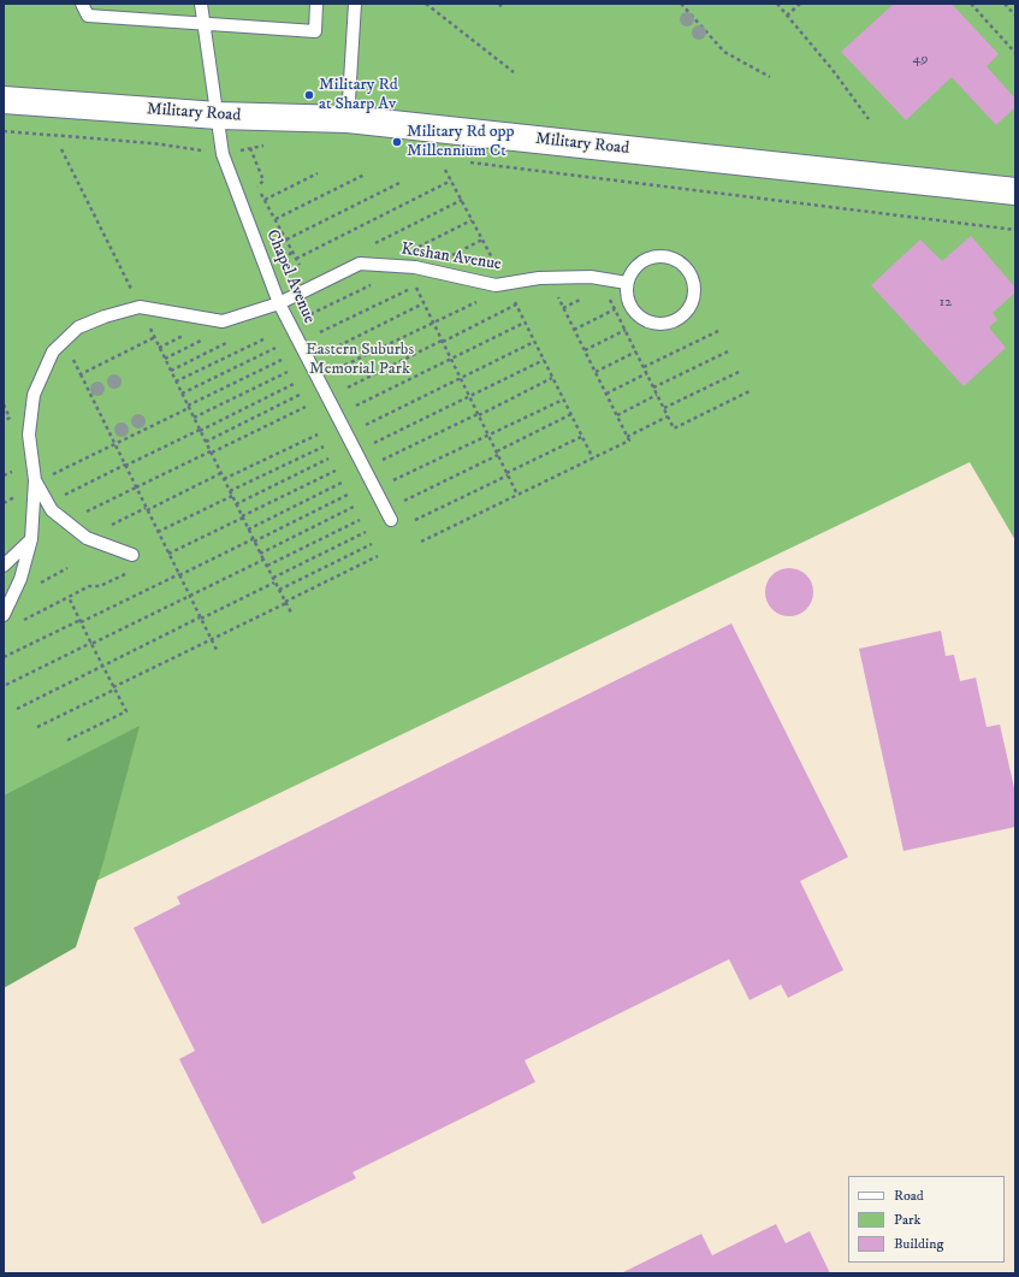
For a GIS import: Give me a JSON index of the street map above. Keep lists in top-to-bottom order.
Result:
{
  "streets": {
    "street": ["Military Road"],
    "lane": ["Keshan Avenue", "Chapel Avenue"]
  },
  "crossings": [
    ["Military Road", "Chapel Avenue"],
    ["Keshan Avenue", "Chapel Avenue"]
  ],
  "parks": ["Eastern Suburbs Memorial Park"],
  "places": ["Military Rd at Sharp Av", "Military Rd opp Millennium Ct"],
  "house_numbers": ["49", "12"],
  "legend": ["Road", "Park", "Building"]
}
